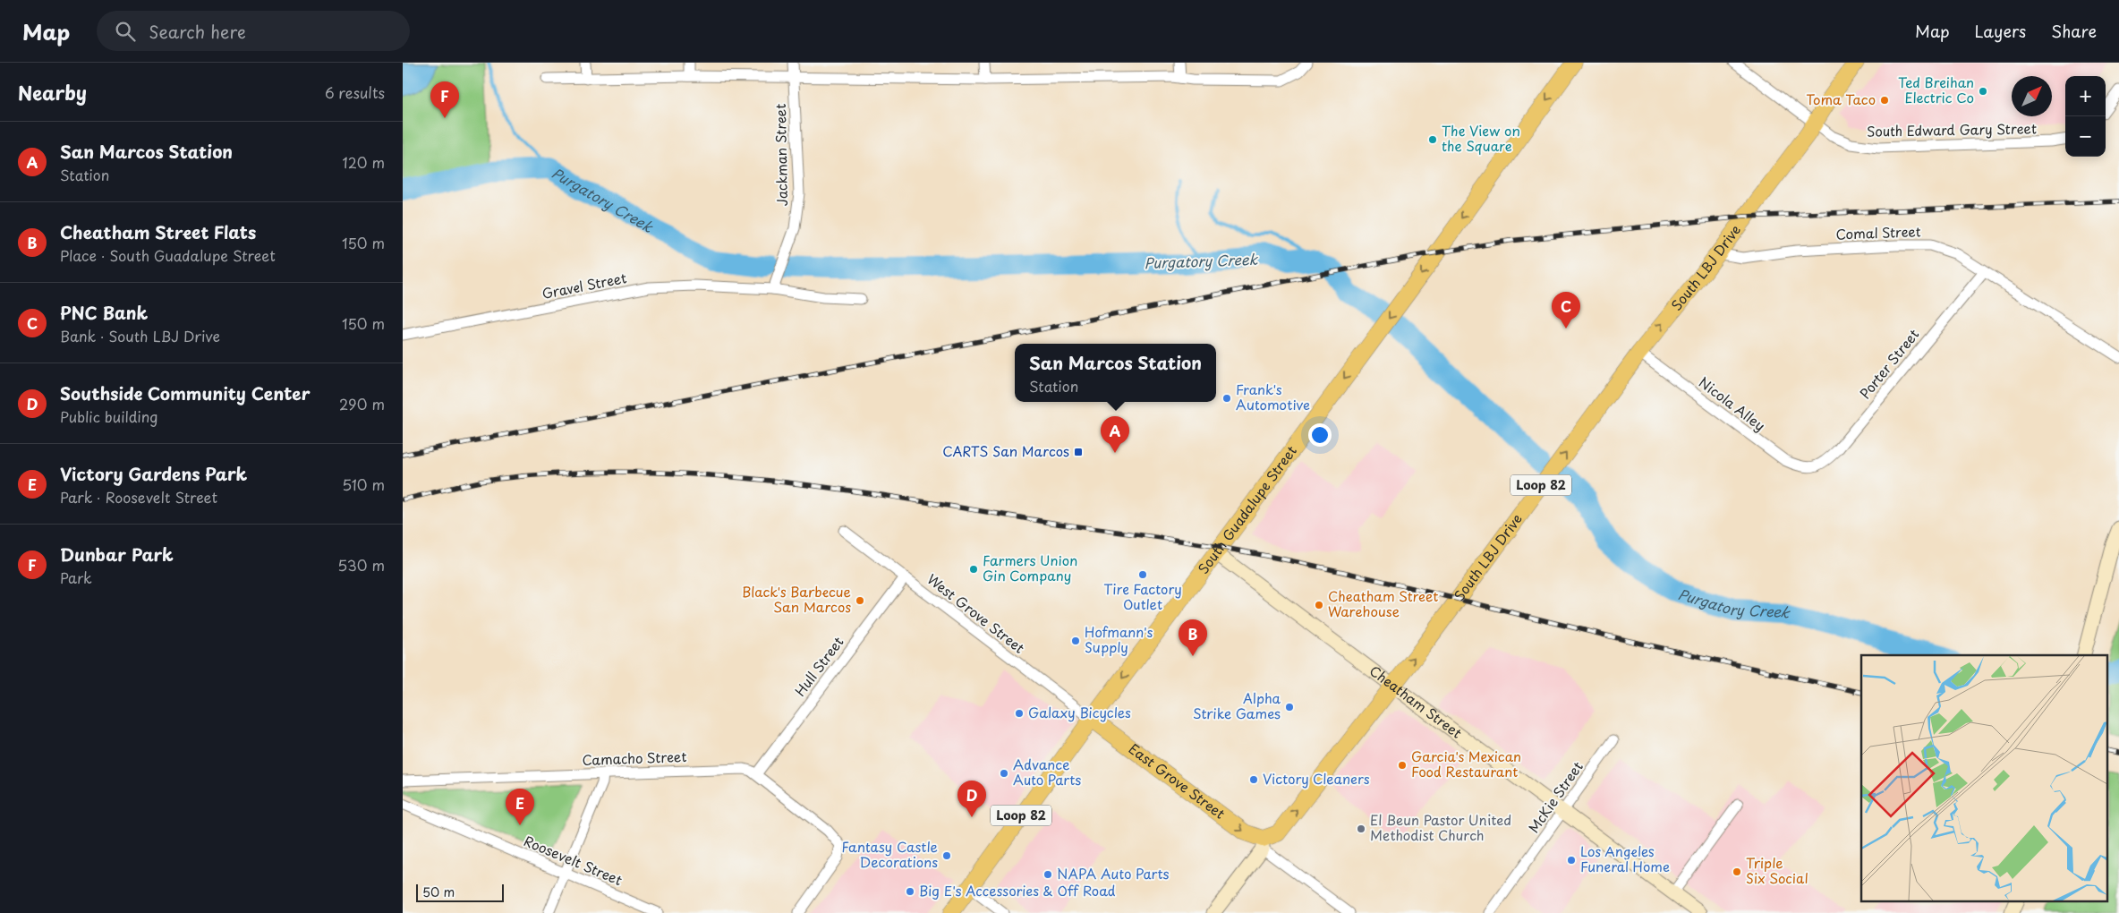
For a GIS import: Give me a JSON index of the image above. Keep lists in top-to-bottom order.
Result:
{
  "streets": {
    "main road": [
      "South LBJ Drive",
      "Loop 82",
      "South Guadalupe Street",
      "East Grove Street"
    ],
    "street": [
      "South Edward Gary Street",
      "Jackman Street",
      "Comal Street",
      "Gravel Street",
      "Porter Street",
      "Nicola Alley",
      "West Grove Street",
      "Hull Street",
      "Cheatham Street",
      "Camacho Street",
      "McKie Street",
      "Roosevelt Street"
    ]
  },
  "crossings": [
    ["South Edward Gary Street", "South LBJ Drive"],
    ["Jackman Street", "Gravel Street"],
    ["Comal Street", "South LBJ Drive"],
    ["Comal Street", "Porter Street"],
    ["South LBJ Drive", "Nicola Alley"],
    ["South LBJ Drive", "Cheatham Street"],
    ["South LBJ Drive", "East Grove Street"],
    ["Porter Street", "Nicola Alley"],
    ["South Guadalupe Street", "West Grove Street"],
    ["South Guadalupe Street", "Cheatham Street"],
    ["South Guadalupe Street", "East Grove Street"],
    ["West Grove Street", "Hull Street"],
    ["West Grove Street", "East Grove Street"],
    ["Hull Street", "Camacho Street"],
    ["Cheatham Street", "McKie Street"]
  ],
  "one_way": ["South LBJ Drive", "South Guadalupe Street", "East Grove Street"],
  "water": ["Purgatory Creek"],
  "places": {
    "other": [
      "Ted Breihan Electric Co",
      "Toma Taco",
      "The View on the Square",
      "Frank's Automotive",
      "Farmers Union Gin Company",
      "Tire Factory Outlet",
      "Black's Barbecue San Marcos",
      "Cheatham Street Warehouse",
      "Hofmann's Supply",
      "Alpha Strike Games",
      "Galaxy Bicycles",
      "Garcia's Mexican Food Restaurant",
      "Advance Auto Parts",
      "Victory Cleaners",
      "El Beun Pastor United Methodist Church",
      "Fantasy Castle Decorations",
      "Los Angeles Funeral Home",
      "Triple Six Social",
      "NAPA Auto Parts",
      "Big E's Accessories & Off Road"
    ],
    "transit": ["CARTS San Marcos"]
  },
  "scale_bar": "50 m",
  "north": "top right",
  "page": {
    "header": "Map",
    "search": "Search here",
    "nav": ["Map", "Layers", "Share"],
    "heading": ["Nearby", "6 results"],
    "map_buttons": ["+", "−"],
    "pins": [
      "F",
      "C",
      "A",
      "B",
      "D",
      "E"
    ],
    "list": [
      {
        "mark": "A",
        "name": "San Marcos Station",
        "note": "Station",
        "value": "120 m"
      },
      {
        "mark": "B",
        "name": "Cheatham Street Flats",
        "note": "Place · South Guadalupe Street",
        "value": "150 m"
      },
      {
        "mark": "C",
        "name": "PNC Bank",
        "note": "Bank · South LBJ Drive",
        "value": "150 m"
      },
      {
        "mark": "D",
        "name": "Southside Community Center",
        "note": "Public building",
        "value": "290 m"
      },
      {
        "mark": "E",
        "name": "Victory Gardens Park",
        "note": "Park · Roosevelt Street",
        "value": "510 m"
      },
      {
        "mark": "F",
        "name": "Dunbar Park",
        "note": "Park",
        "value": "530 m"
      }
    ],
    "popup": ["San Marcos Station", "Station"],
    "scale": "50 m"
  }
}
